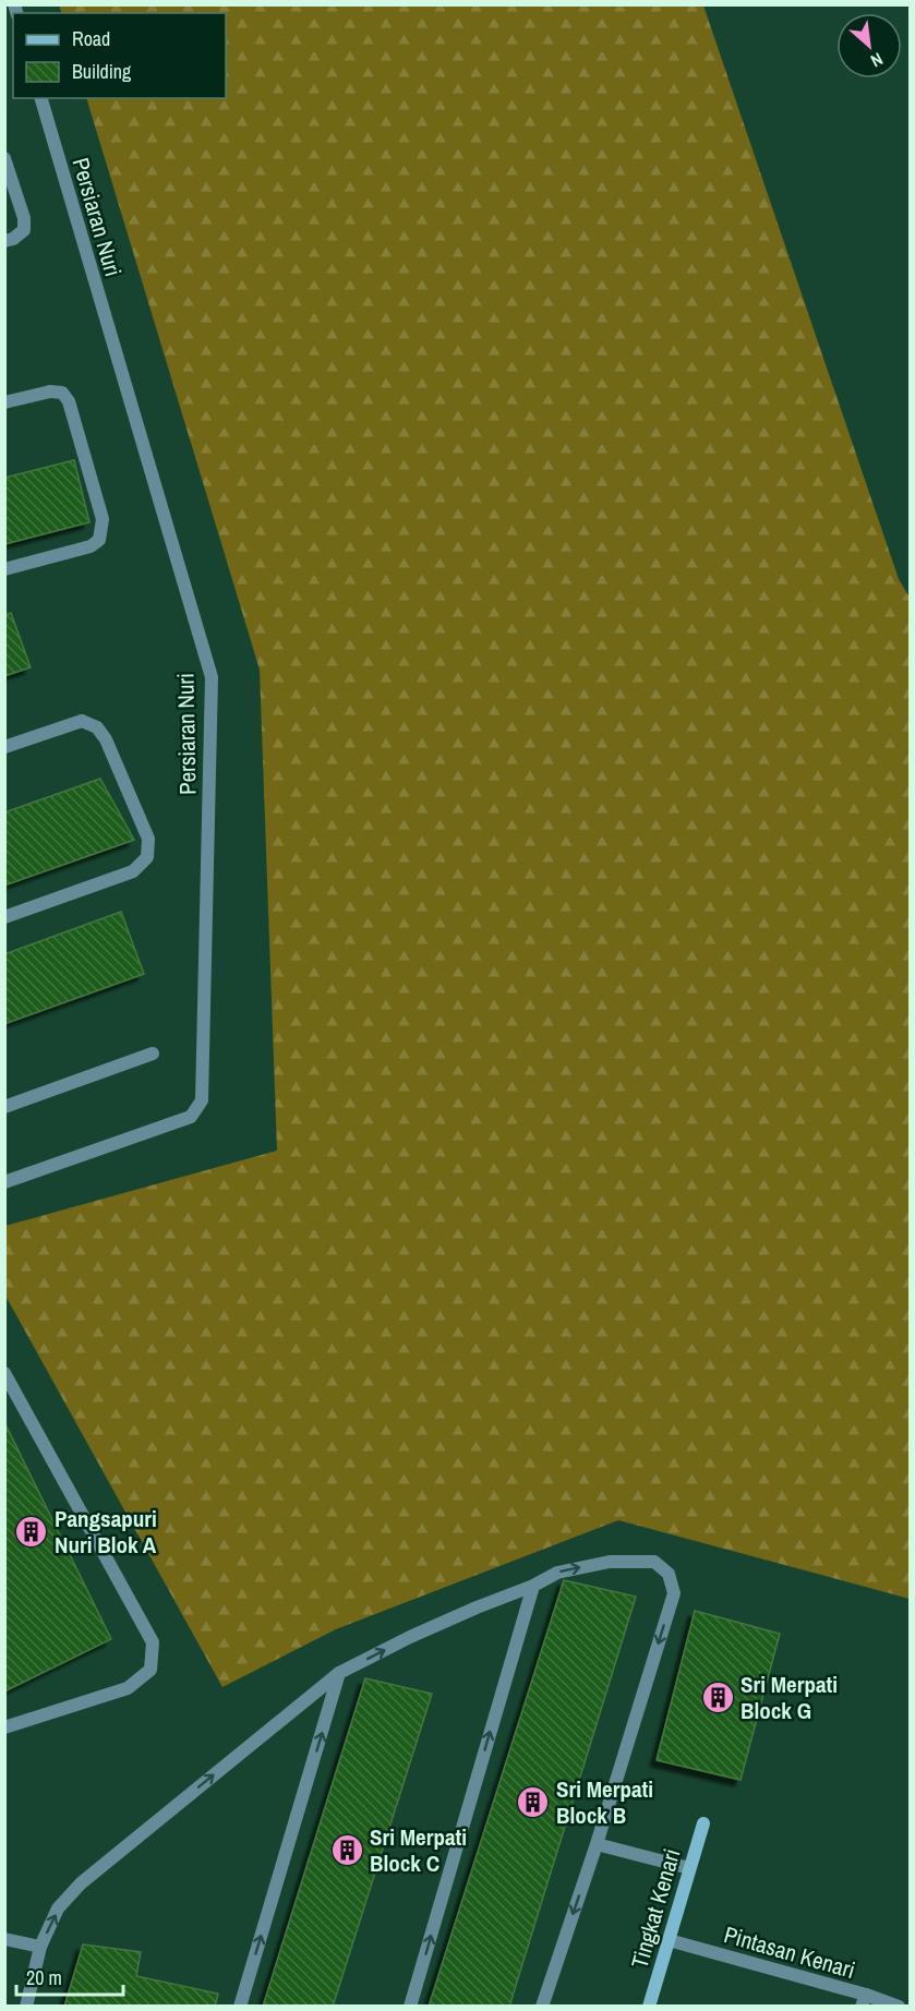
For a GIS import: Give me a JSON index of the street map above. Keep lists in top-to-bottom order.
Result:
{
  "streets": {
    "street": ["Persiaran Nuri", "Tingkat Kenari", "Pintasan Kenari"]
  },
  "crossings": [
    ["Tingkat Kenari", "Pintasan Kenari"]
  ],
  "places": {
    "building": [
      "Pangsapuri Nuri Blok A",
      "Sri Merpati Block G",
      "Sri Merpati Block B",
      "Sri Merpati Block C"
    ]
  },
  "legend": ["Road", "Building"],
  "scale_bar": "20 m",
  "north": "bottom right"
}
